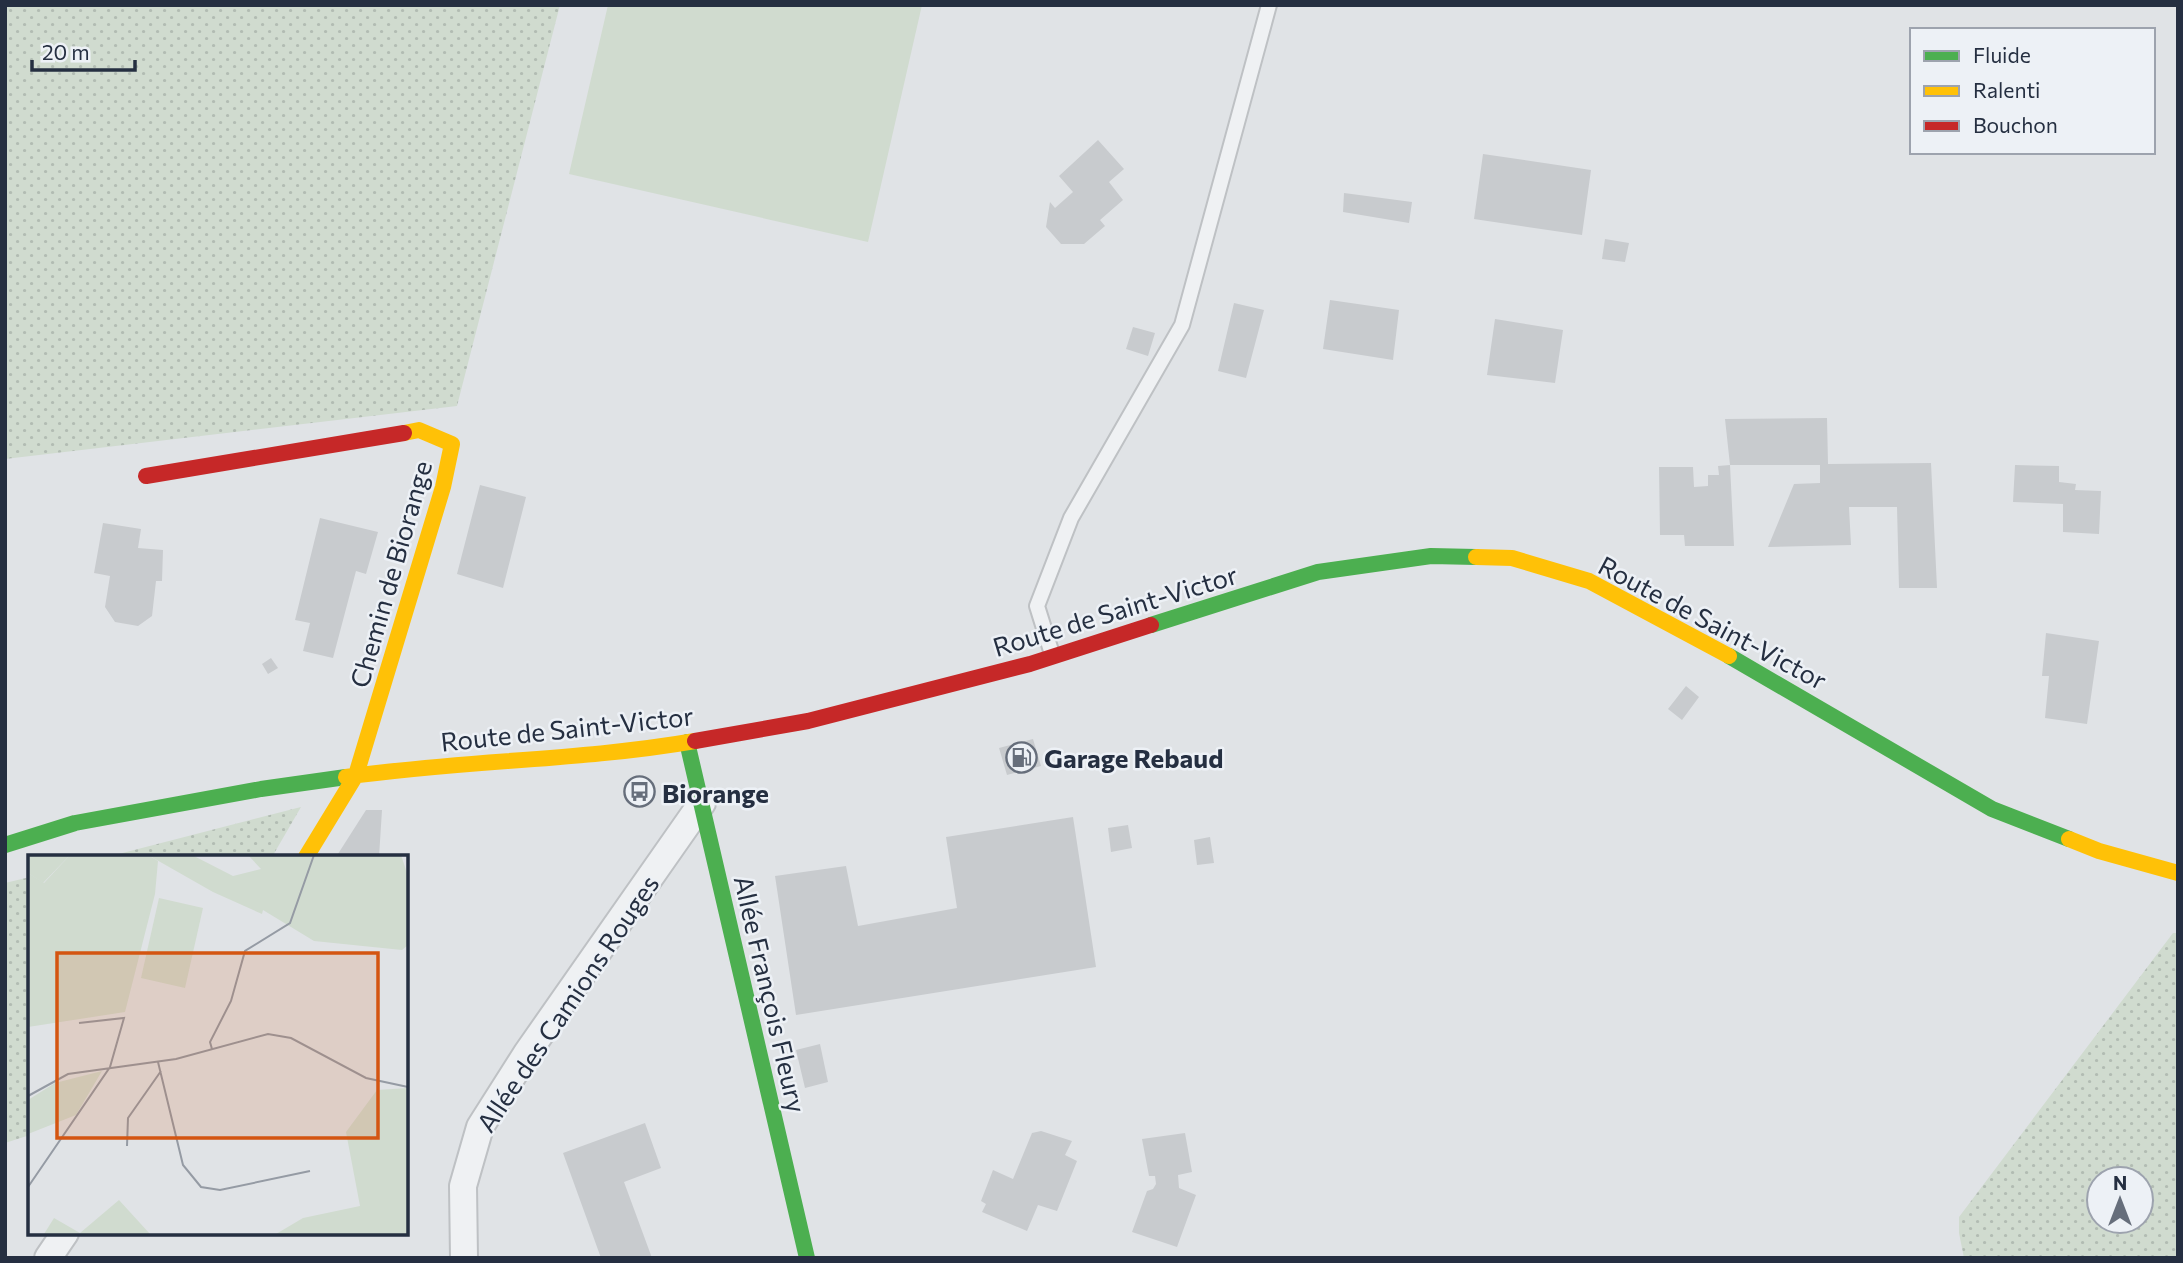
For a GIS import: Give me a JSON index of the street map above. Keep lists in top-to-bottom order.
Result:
{
  "streets": {
    "main road": ["Chemin de Biorange", "Route de Saint-Victor", "Allée François Fleury"],
    "street": ["Allée des Camions Rouges"]
  },
  "crossings": [
    ["Chemin de Biorange", "Route de Saint-Victor"],
    ["Route de Saint-Victor", "Allée François Fleury"],
    ["Allée François Fleury", "Allée des Camions Rouges"]
  ],
  "places": {
    "fuel station": ["Garage Rebaud"],
    "bus stop": ["Biorange"]
  },
  "legend": ["Fluide", "Ralenti", "Bouchon"],
  "scale_bar": "20 m",
  "north": "top"
}
